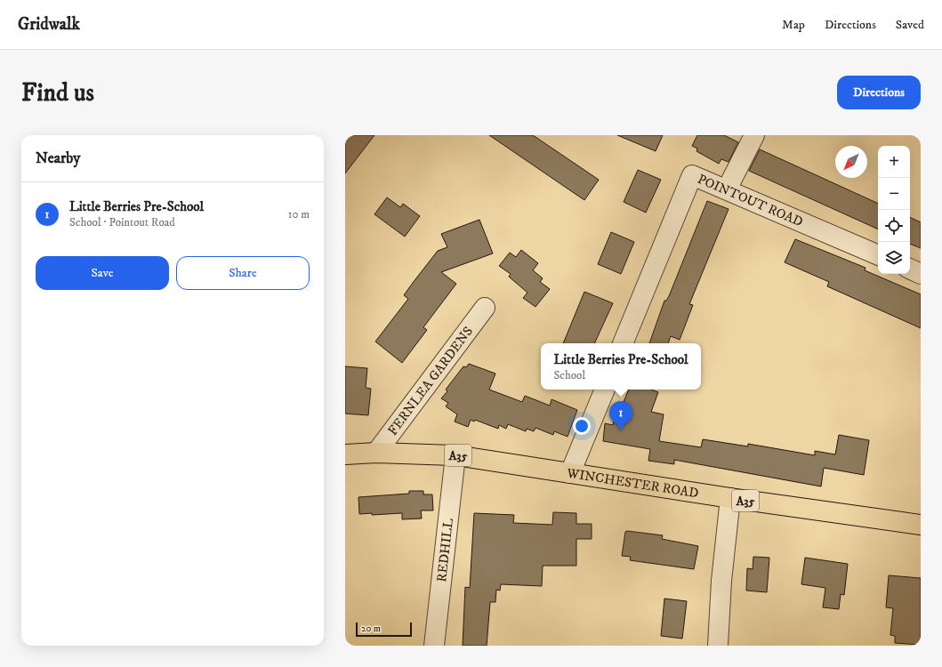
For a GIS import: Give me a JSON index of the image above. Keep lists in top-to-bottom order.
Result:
{
  "streets": {
    "main road": ["A35", "WINCHESTER ROAD"],
    "street": ["POINTOUT ROAD", "FERNLEA GARDENS", "REDHILL"]
  },
  "crossings": [
    ["FERNLEA GARDENS", "WINCHESTER ROAD"],
    ["WINCHESTER ROAD", "REDHILL"]
  ],
  "scale_bar": "20 m",
  "north": "bottom left",
  "page": {
    "header": "Gridwalk",
    "nav": ["Map", "Directions", "Saved"],
    "buttons": [
      "Directions",
      ["Save", "Share"]
    ],
    "title": "Find us",
    "heading": "Nearby",
    "map_buttons": ["+", "−"],
    "list": [
      {
        "mark": "1",
        "name": "Little Berries Pre-School",
        "note": "School · Pointout Road",
        "value": "10 m"
      }
    ],
    "popup": ["Little Berries Pre-School", "School"],
    "pins": "1",
    "scale": "20 m"
  }
}
